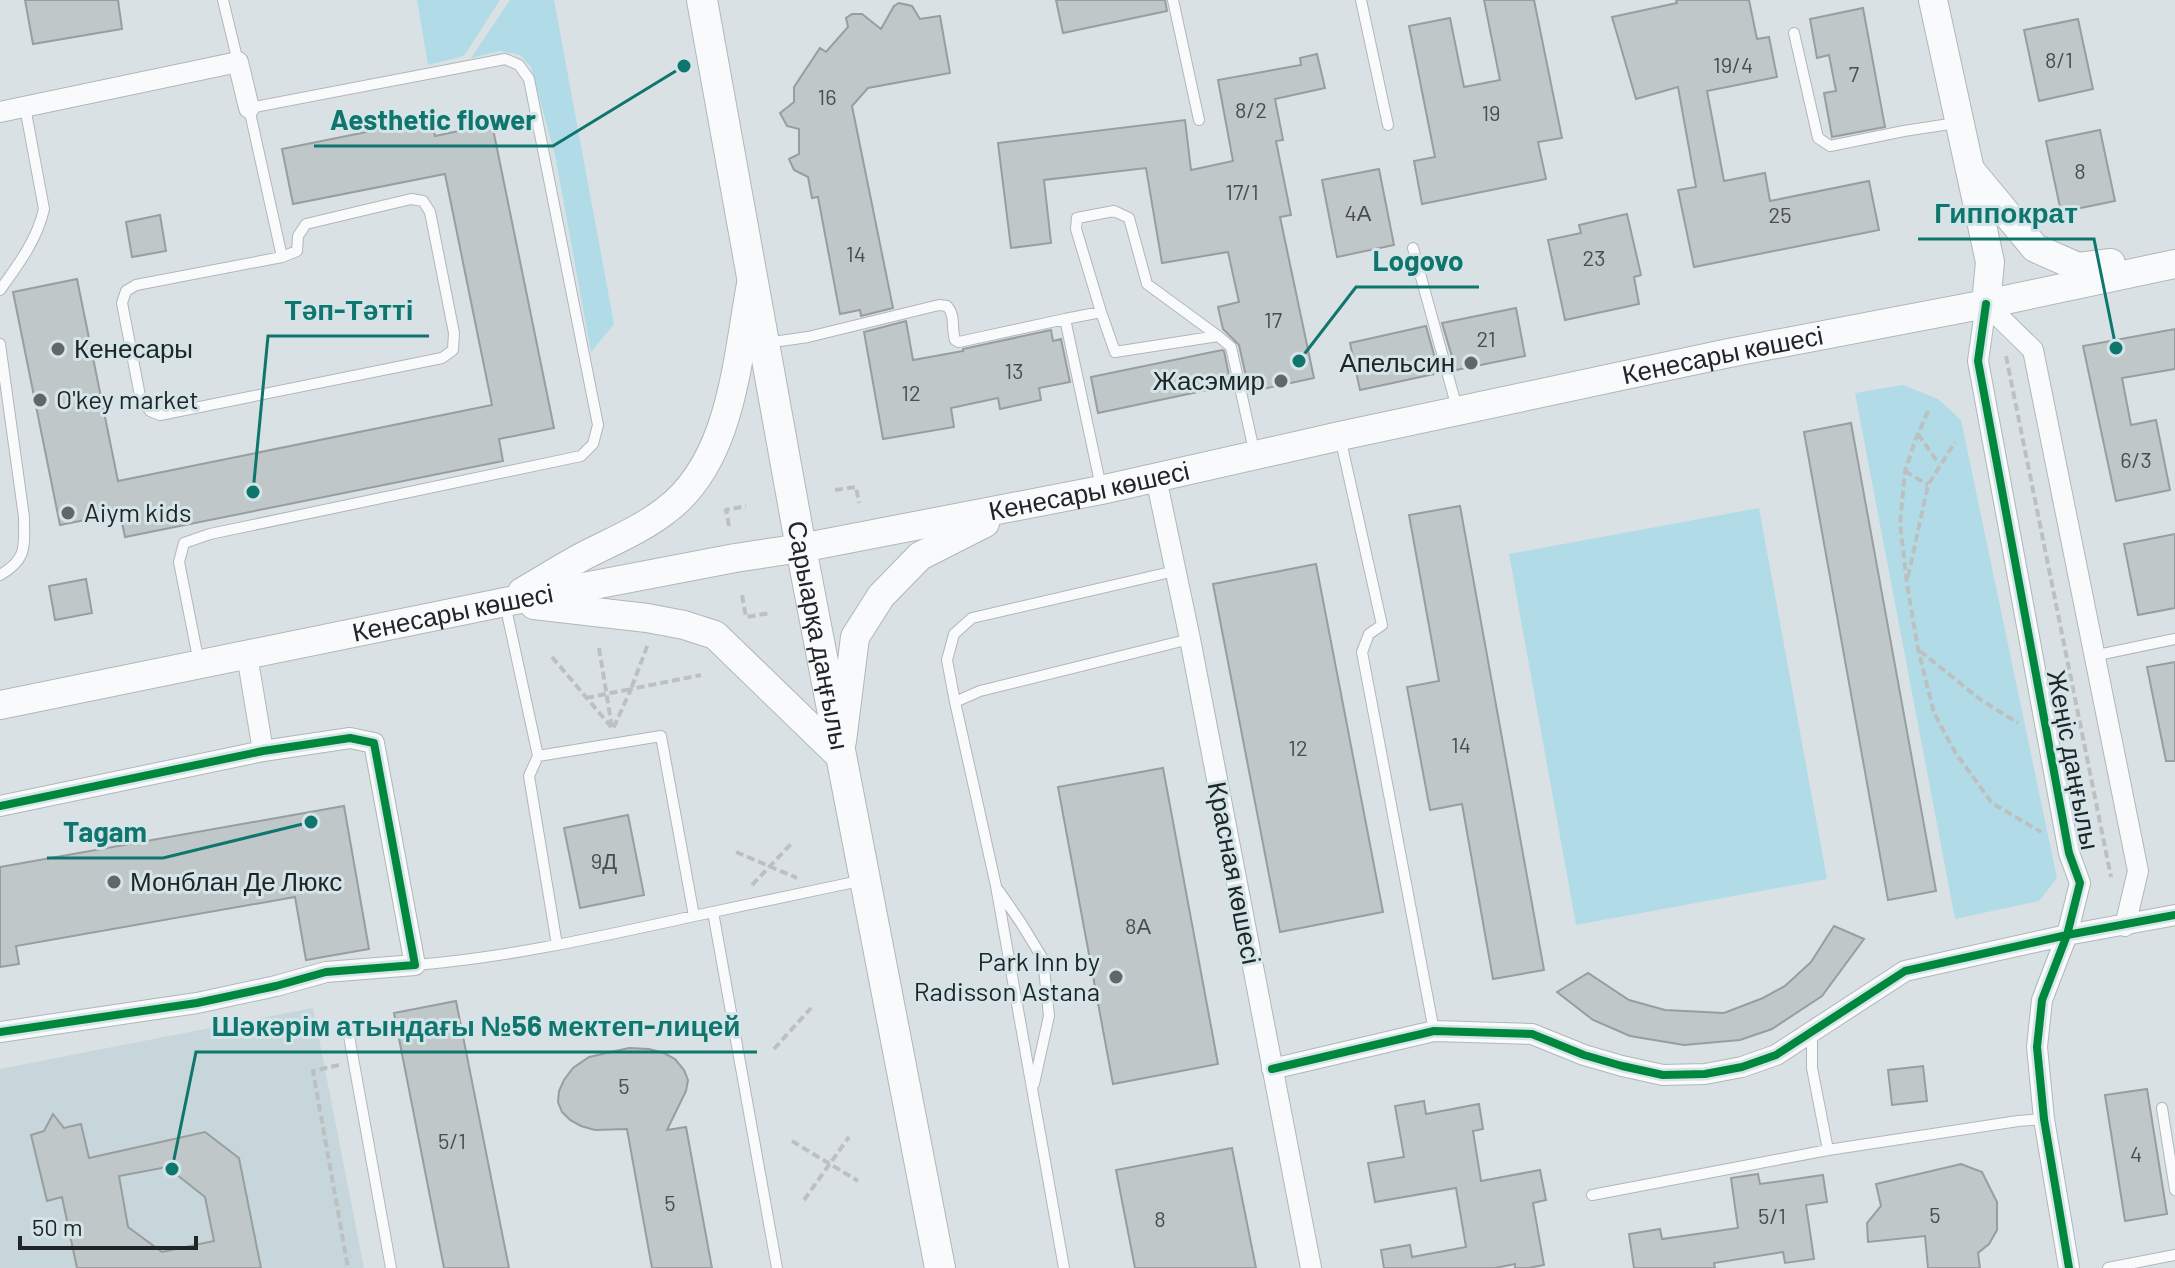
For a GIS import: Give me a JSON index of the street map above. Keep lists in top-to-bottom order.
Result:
{
  "streets": {
    "main road": ["Кенесары көшесі", "Сарыарқа даңғылы", "Жеңіс даңғылы"],
    "street": ["Красная көшесі"]
  },
  "crossings": [
    ["Кенесары көшесі", "Сарыарқа даңғылы"],
    ["Кенесары көшесі", "Жеңіс даңғылы"],
    ["Кенесары көшесі", "Красная көшесі"]
  ],
  "places": [
    "Aesthetic flower",
    "Гиппократ",
    "Кенесары",
    "Logovo",
    "Апельсин",
    "Жасэмир",
    "O'key market",
    "Тәп-Тәтті",
    "Aiym kids",
    "Tagam",
    "Монблан Де Люкс",
    "Park Inn by Radisson Astana",
    "Шәкәрім атындағы №56 мектеп-лицей"
  ],
  "house_numbers": [
    "8/1",
    "19/4",
    "7",
    "16",
    "8/2",
    "19",
    "8",
    "17/1",
    "4А",
    "25",
    "14",
    "23",
    "17",
    "21",
    "13",
    "12",
    "6/3",
    "14",
    "12",
    "9Д",
    "8А",
    "5",
    "5/1",
    "4",
    "5",
    "5",
    "5/1",
    "8"
  ],
  "scale_bar": "50 m"
}
